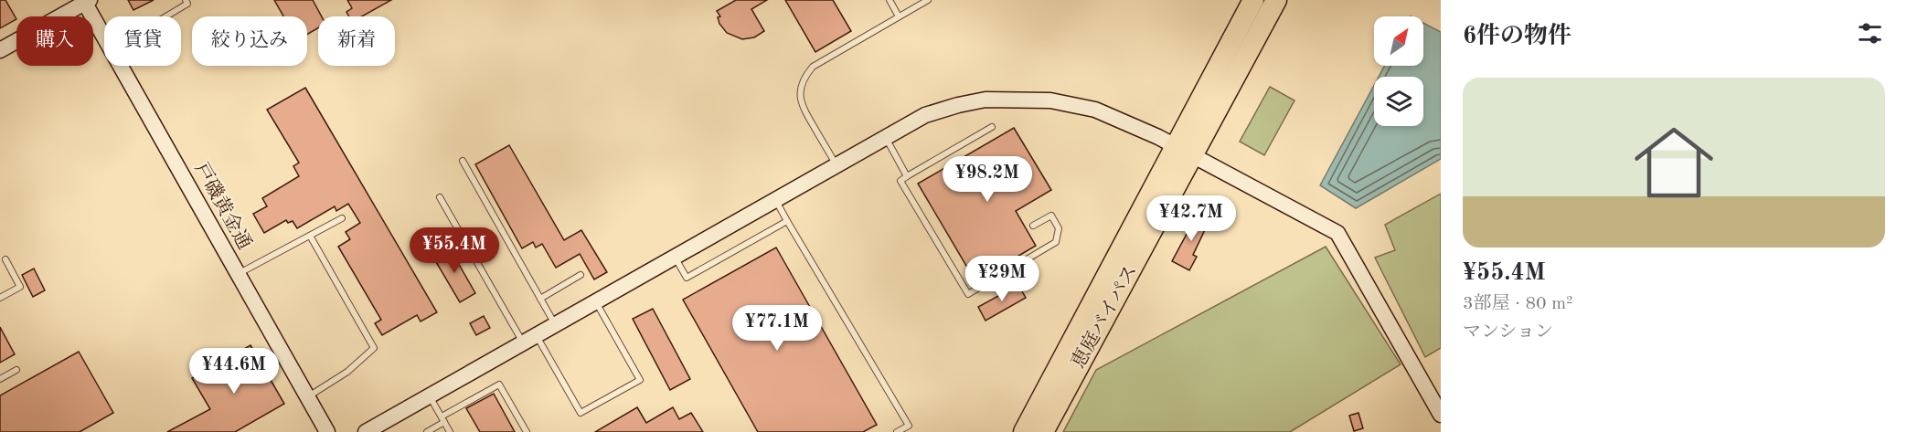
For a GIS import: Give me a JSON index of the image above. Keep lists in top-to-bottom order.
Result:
{
  "streets": {
    "highway": ["恵庭バイパス"],
    "street": ["戸磯黄金通"]
  },
  "north": "top right",
  "page": {
    "heading": "6件の物件",
    "chip": [
      "購入",
      "賃貸",
      "絞り込み",
      "新着"
    ],
    "list": [
      {
        "name": "¥55.4M",
        "note": "3部屋 · 80 m² · マンション"
      }
    ],
    "price": [
      "¥98.2M",
      "¥42.7M",
      "¥55.4M",
      "¥29M",
      "¥77.1M",
      "¥44.6M"
    ]
  }
}
